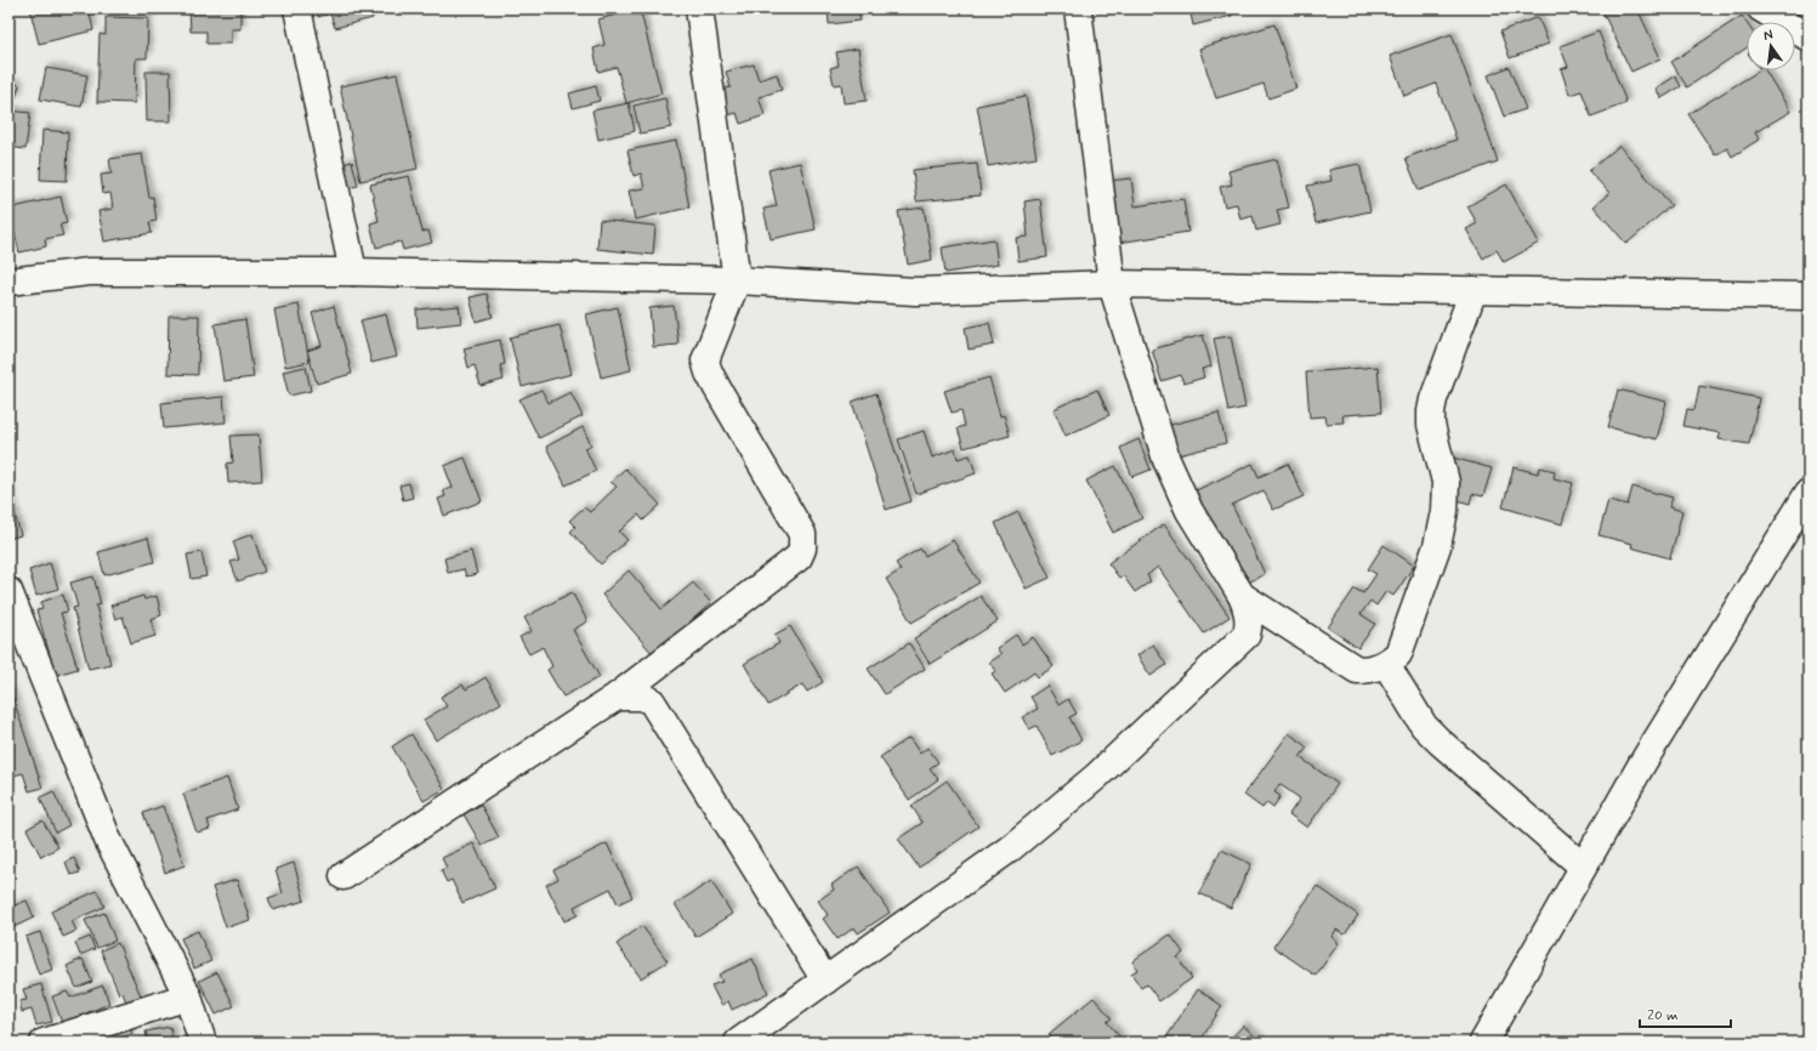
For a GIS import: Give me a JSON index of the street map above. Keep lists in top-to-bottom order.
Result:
{
  "scale_bar": "20 m",
  "north": "top"
}
